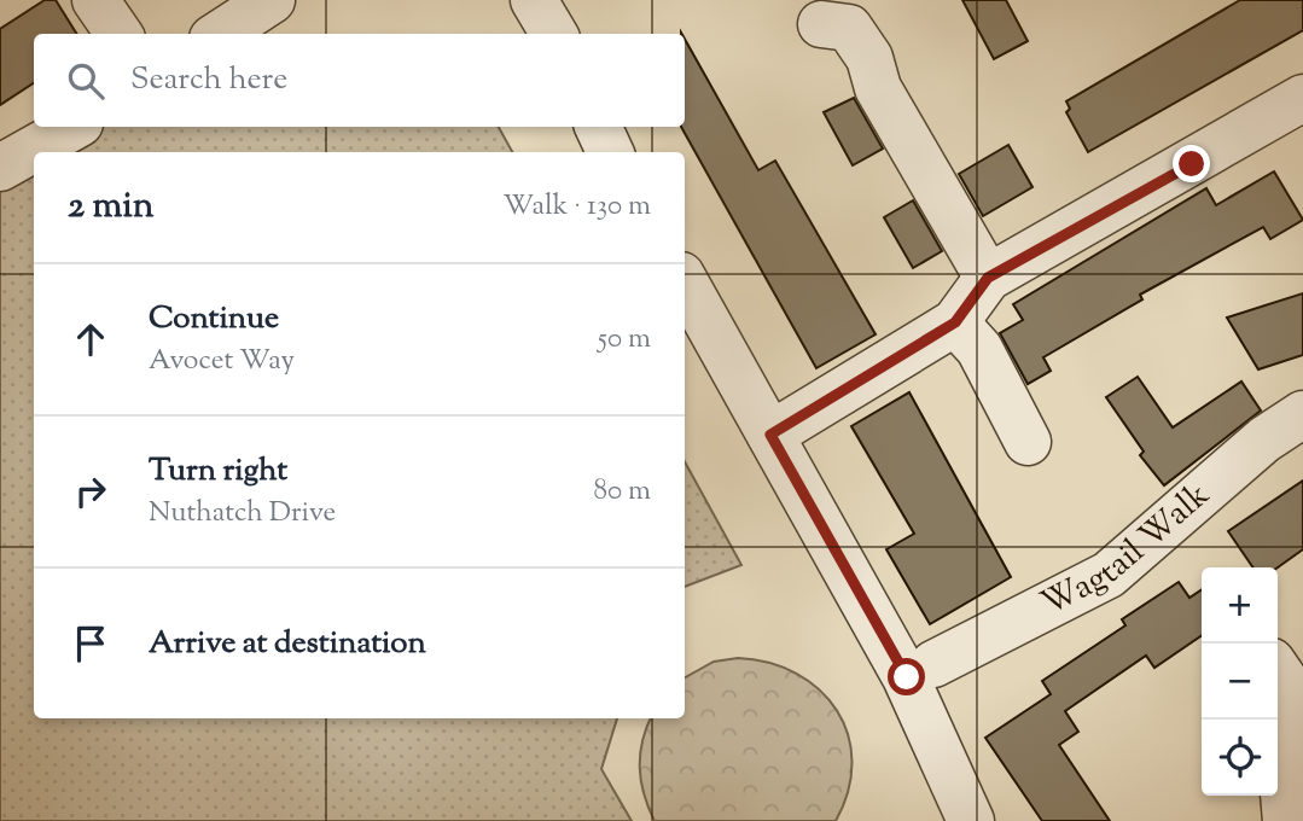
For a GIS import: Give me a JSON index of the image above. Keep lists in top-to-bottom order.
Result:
{
  "streets": {
    "street": ["Wagtail Walk"]
  },
  "page": {
    "search": "Search here",
    "heading": ["2 min", "Walk · 130 m"],
    "list": [
      ["Continue", "Avocet Way", "50 m"],
      ["Turn right", "Nuthatch Drive", "80 m"],
      "Arrive at destination"
    ],
    "map_buttons": ["+", "−"]
  }
}
